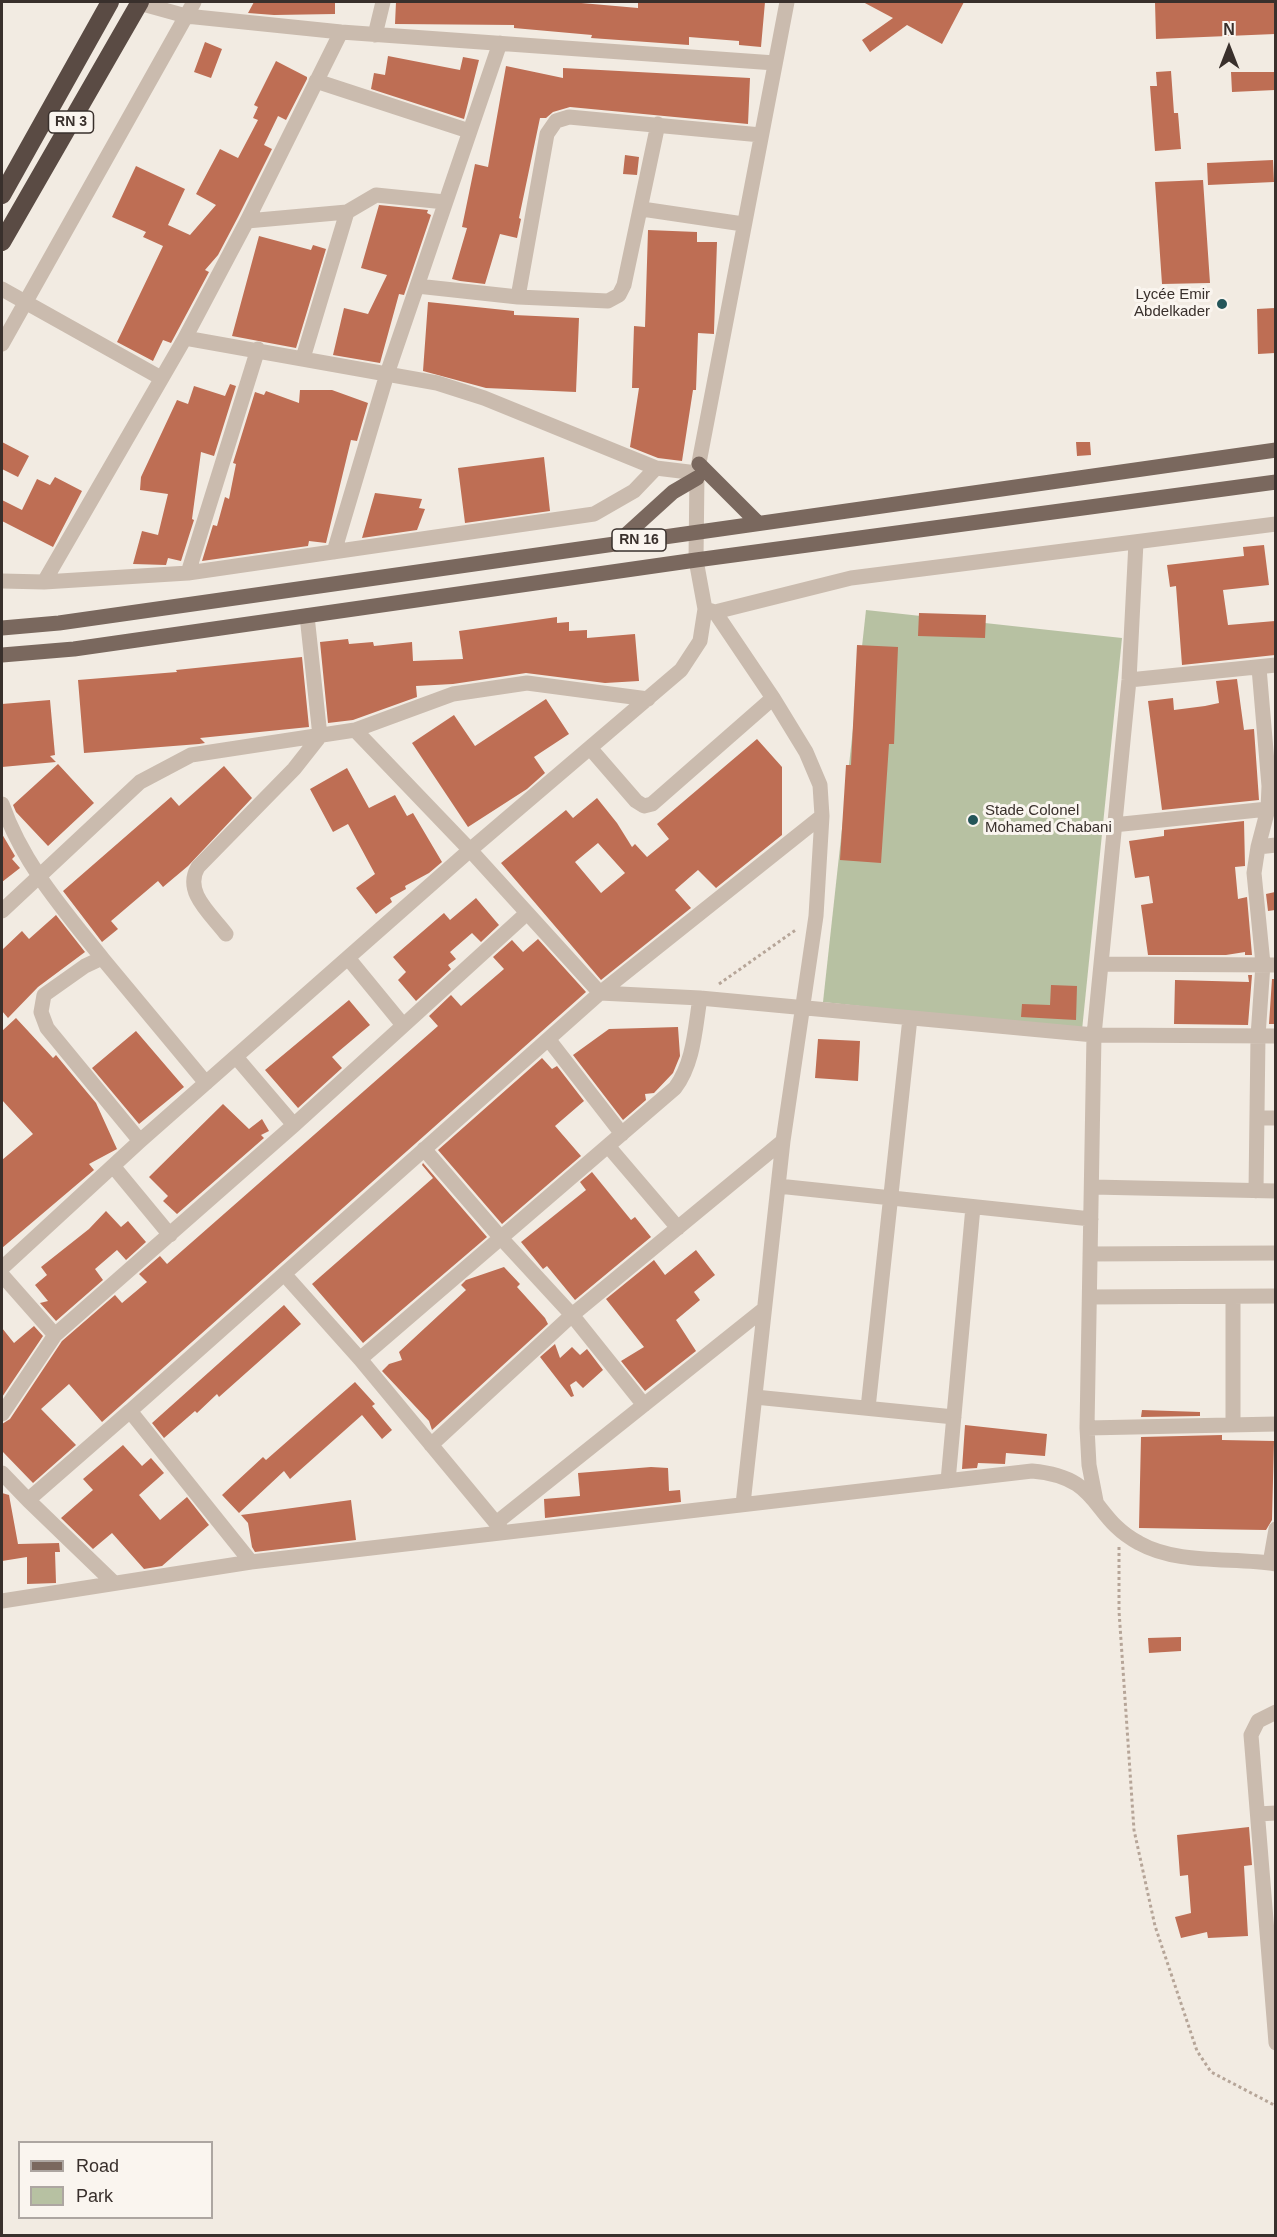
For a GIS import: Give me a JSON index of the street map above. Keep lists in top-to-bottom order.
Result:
{
  "streets": {
    "highway": ["RN 3"],
    "main road": ["RN 16"]
  },
  "places": ["Lycée Emir Abdelkader", "Stade Colonel Mohamed Chabani"],
  "legend": ["Road", "Park"],
  "north": "top"
}
